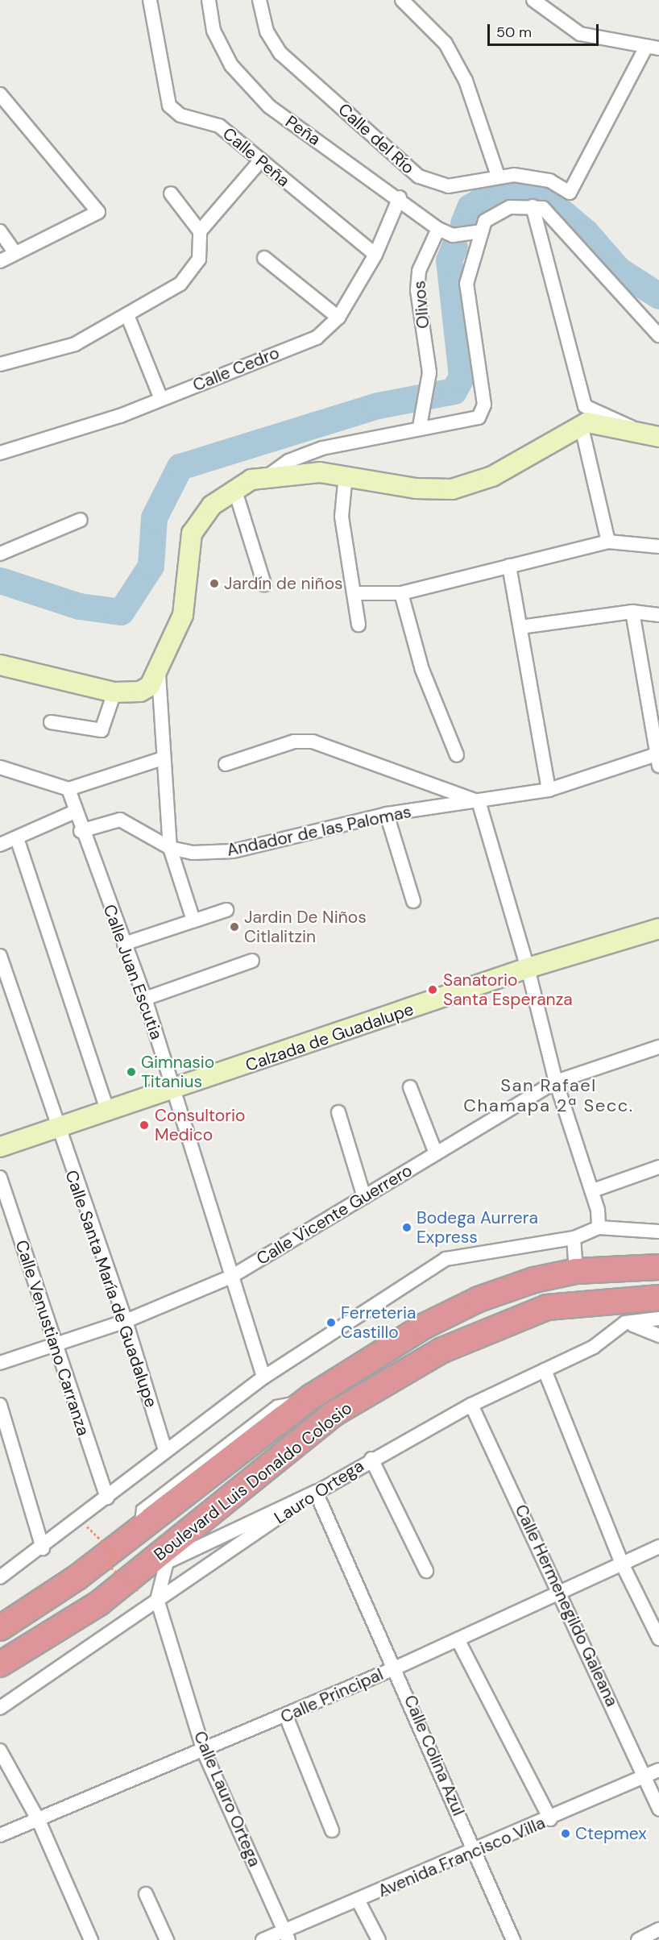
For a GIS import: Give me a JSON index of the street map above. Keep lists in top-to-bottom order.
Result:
{
  "streets": {
    "highway": ["Boulevard Luis Donaldo Colosio"],
    "street": [
      "Peña",
      "Calle del Río",
      "Calle Peña",
      "Olivos",
      "Calle Cedro",
      "Andador de las Palomas",
      "Calle Juan Escutia",
      "Calzada de Guadalupe",
      "Calle Vicente Guerrero",
      "Calle Santa María de Guadalupe",
      "Calle Venustiano Carranza",
      "Lauro Ortega",
      "Calle Hermenegildo Galeana",
      "Calle Principal",
      "Calle Colina Azul",
      "Calle Lauro Ortega",
      "Avenida Francisco Villa"
    ]
  },
  "crossings": [
    ["Peña", "Olivos"],
    ["Peña", "Calle Cedro"],
    ["Calle Peña", "Calle Cedro"],
    ["Andador de las Palomas", "Calle Juan Escutia"],
    ["Calle Juan Escutia", "Calzada de Guadalupe"],
    ["Calle Juan Escutia", "Calle Vicente Guerrero"],
    ["Calzada de Guadalupe", "Calle Santa María de Guadalupe"],
    ["Calle Vicente Guerrero", "Calle Santa María de Guadalupe"],
    ["Calle Vicente Guerrero", "Calle Venustiano Carranza"],
    ["Lauro Ortega", "Calle Hermenegildo Galeana"],
    ["Lauro Ortega", "Calle Colina Azul"],
    ["Lauro Ortega", "Calle Lauro Ortega"],
    ["Calle Hermenegildo Galeana", "Calle Principal"],
    ["Calle Hermenegildo Galeana", "Avenida Francisco Villa"],
    ["Calle Principal", "Calle Colina Azul"],
    ["Calle Principal", "Calle Lauro Ortega"],
    ["Calle Colina Azul", "Avenida Francisco Villa"],
    ["Calle Lauro Ortega", "Avenida Francisco Villa"]
  ],
  "districts": ["San Rafael Chamapa 2ª Secc."],
  "places": [
    "Jardín de niños",
    "Jardin De Niños Citlalitzin",
    "Sanatorio Santa Esperanza",
    "Gimnasio Titanius",
    "Consultorio Medico",
    "Bodega Aurrera Express",
    "Ferreteria Castillo",
    "Ctepmex"
  ],
  "scale_bar": "50 m"
}
